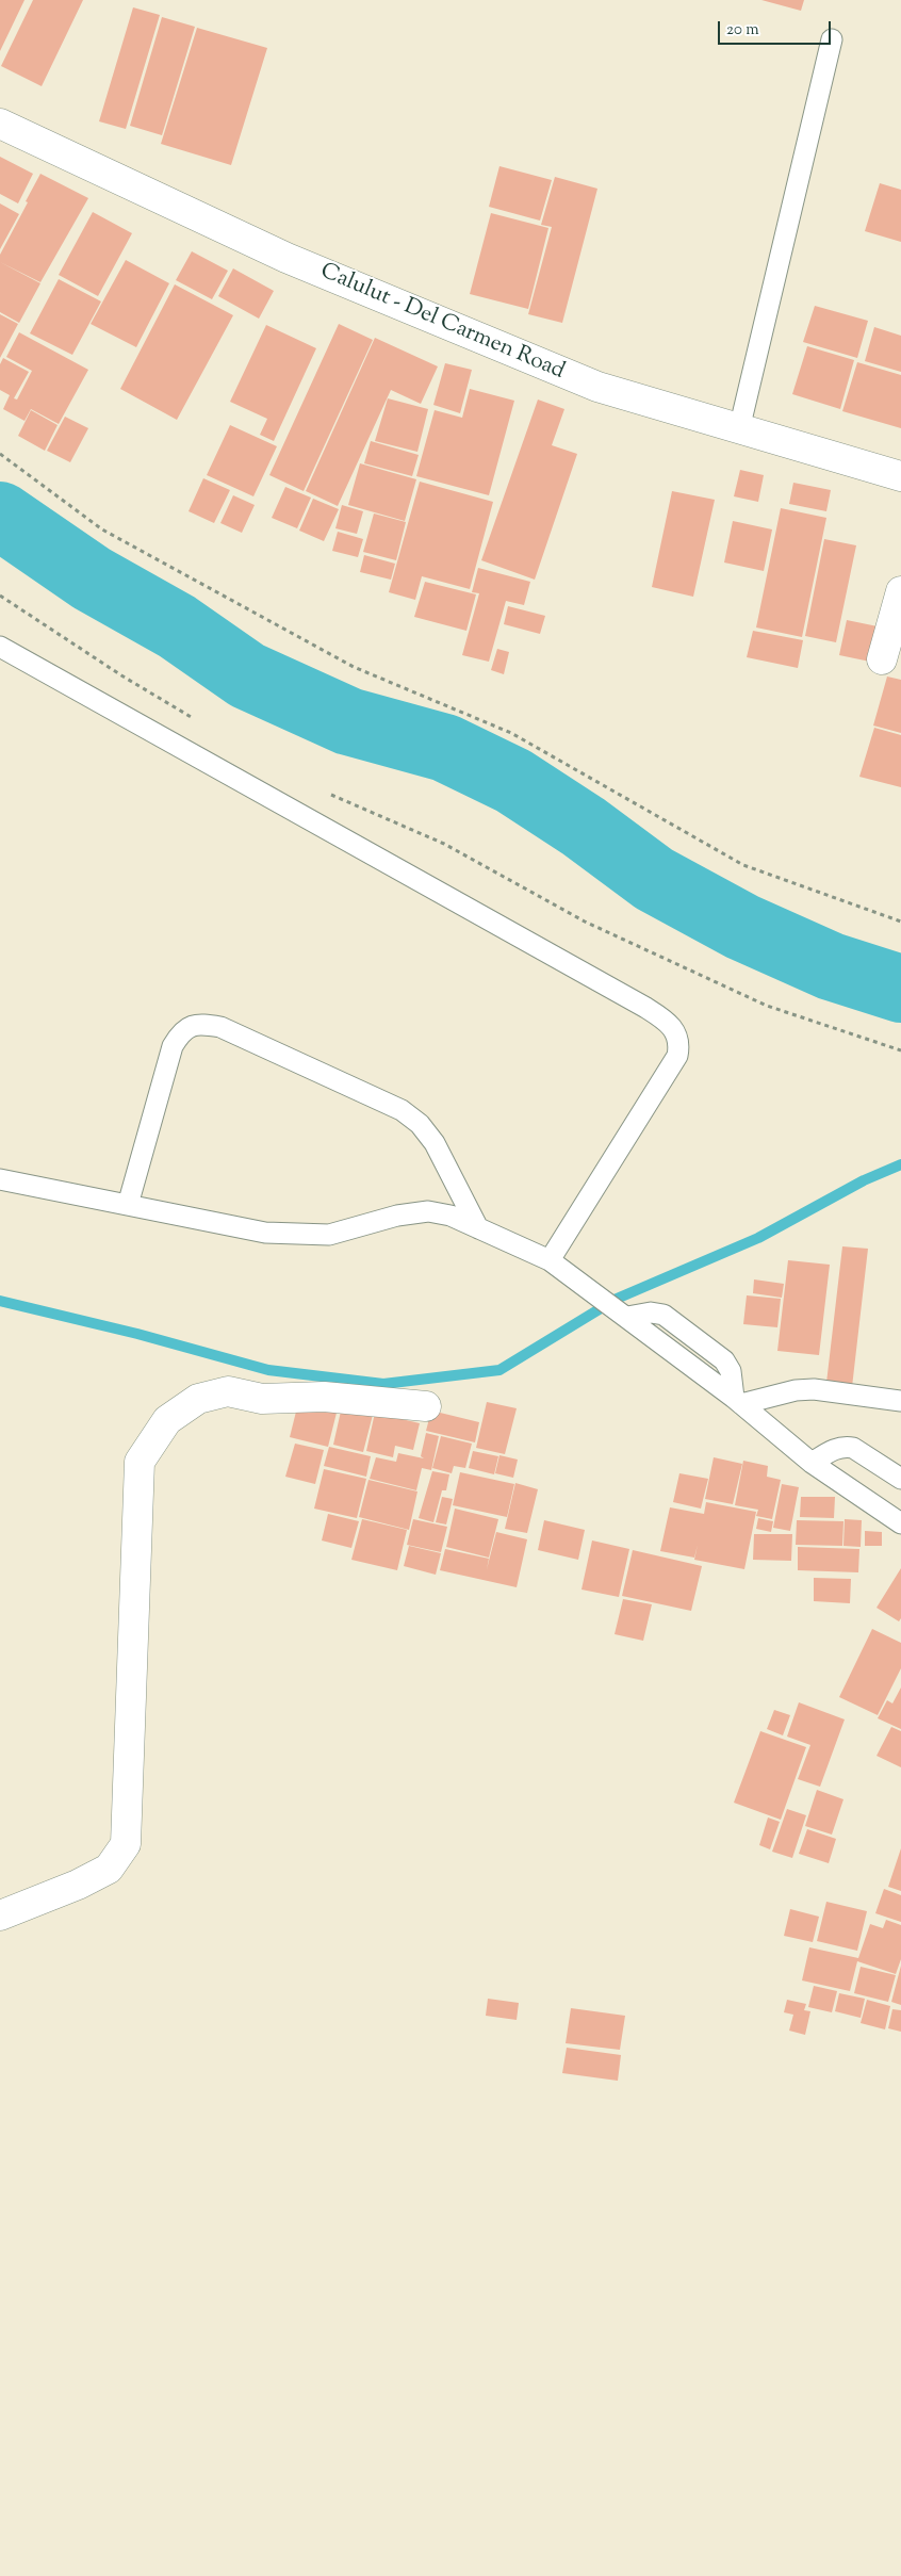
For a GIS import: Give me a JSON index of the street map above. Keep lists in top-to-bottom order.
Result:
{
  "streets": {
    "main road": ["Calulut - Del Carmen Road"]
  },
  "scale_bar": "20 m"
}
